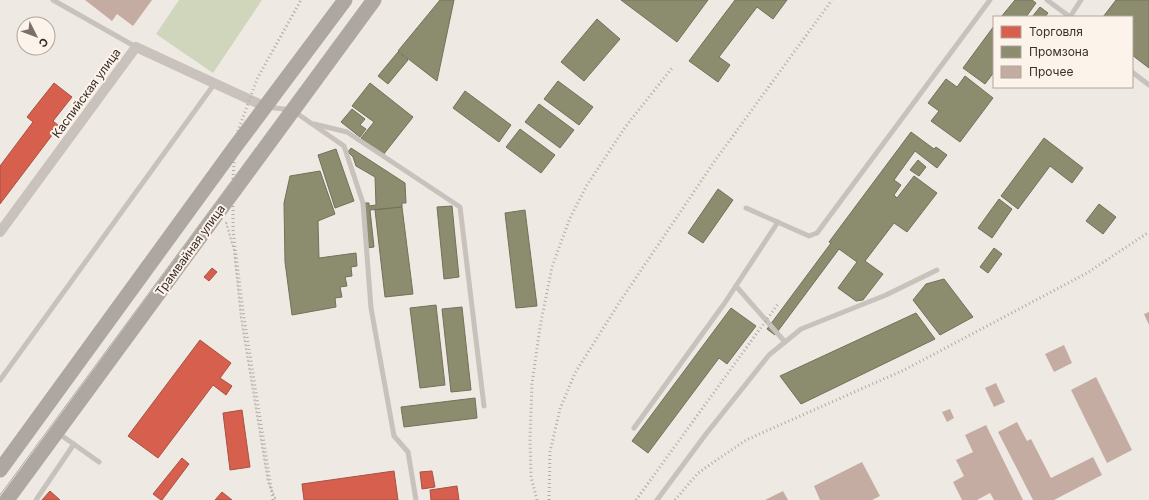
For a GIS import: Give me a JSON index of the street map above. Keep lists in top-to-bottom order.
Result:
{
  "streets": {
    "main road": ["Трамвайная улица"],
    "street": ["Каспийская улица"]
  },
  "crossings": [
    ["Каспийская улица", "Трамвайная улица"]
  ],
  "legend": ["Торговля", "Промзона", "Прочее"],
  "north": "bottom right"
}
